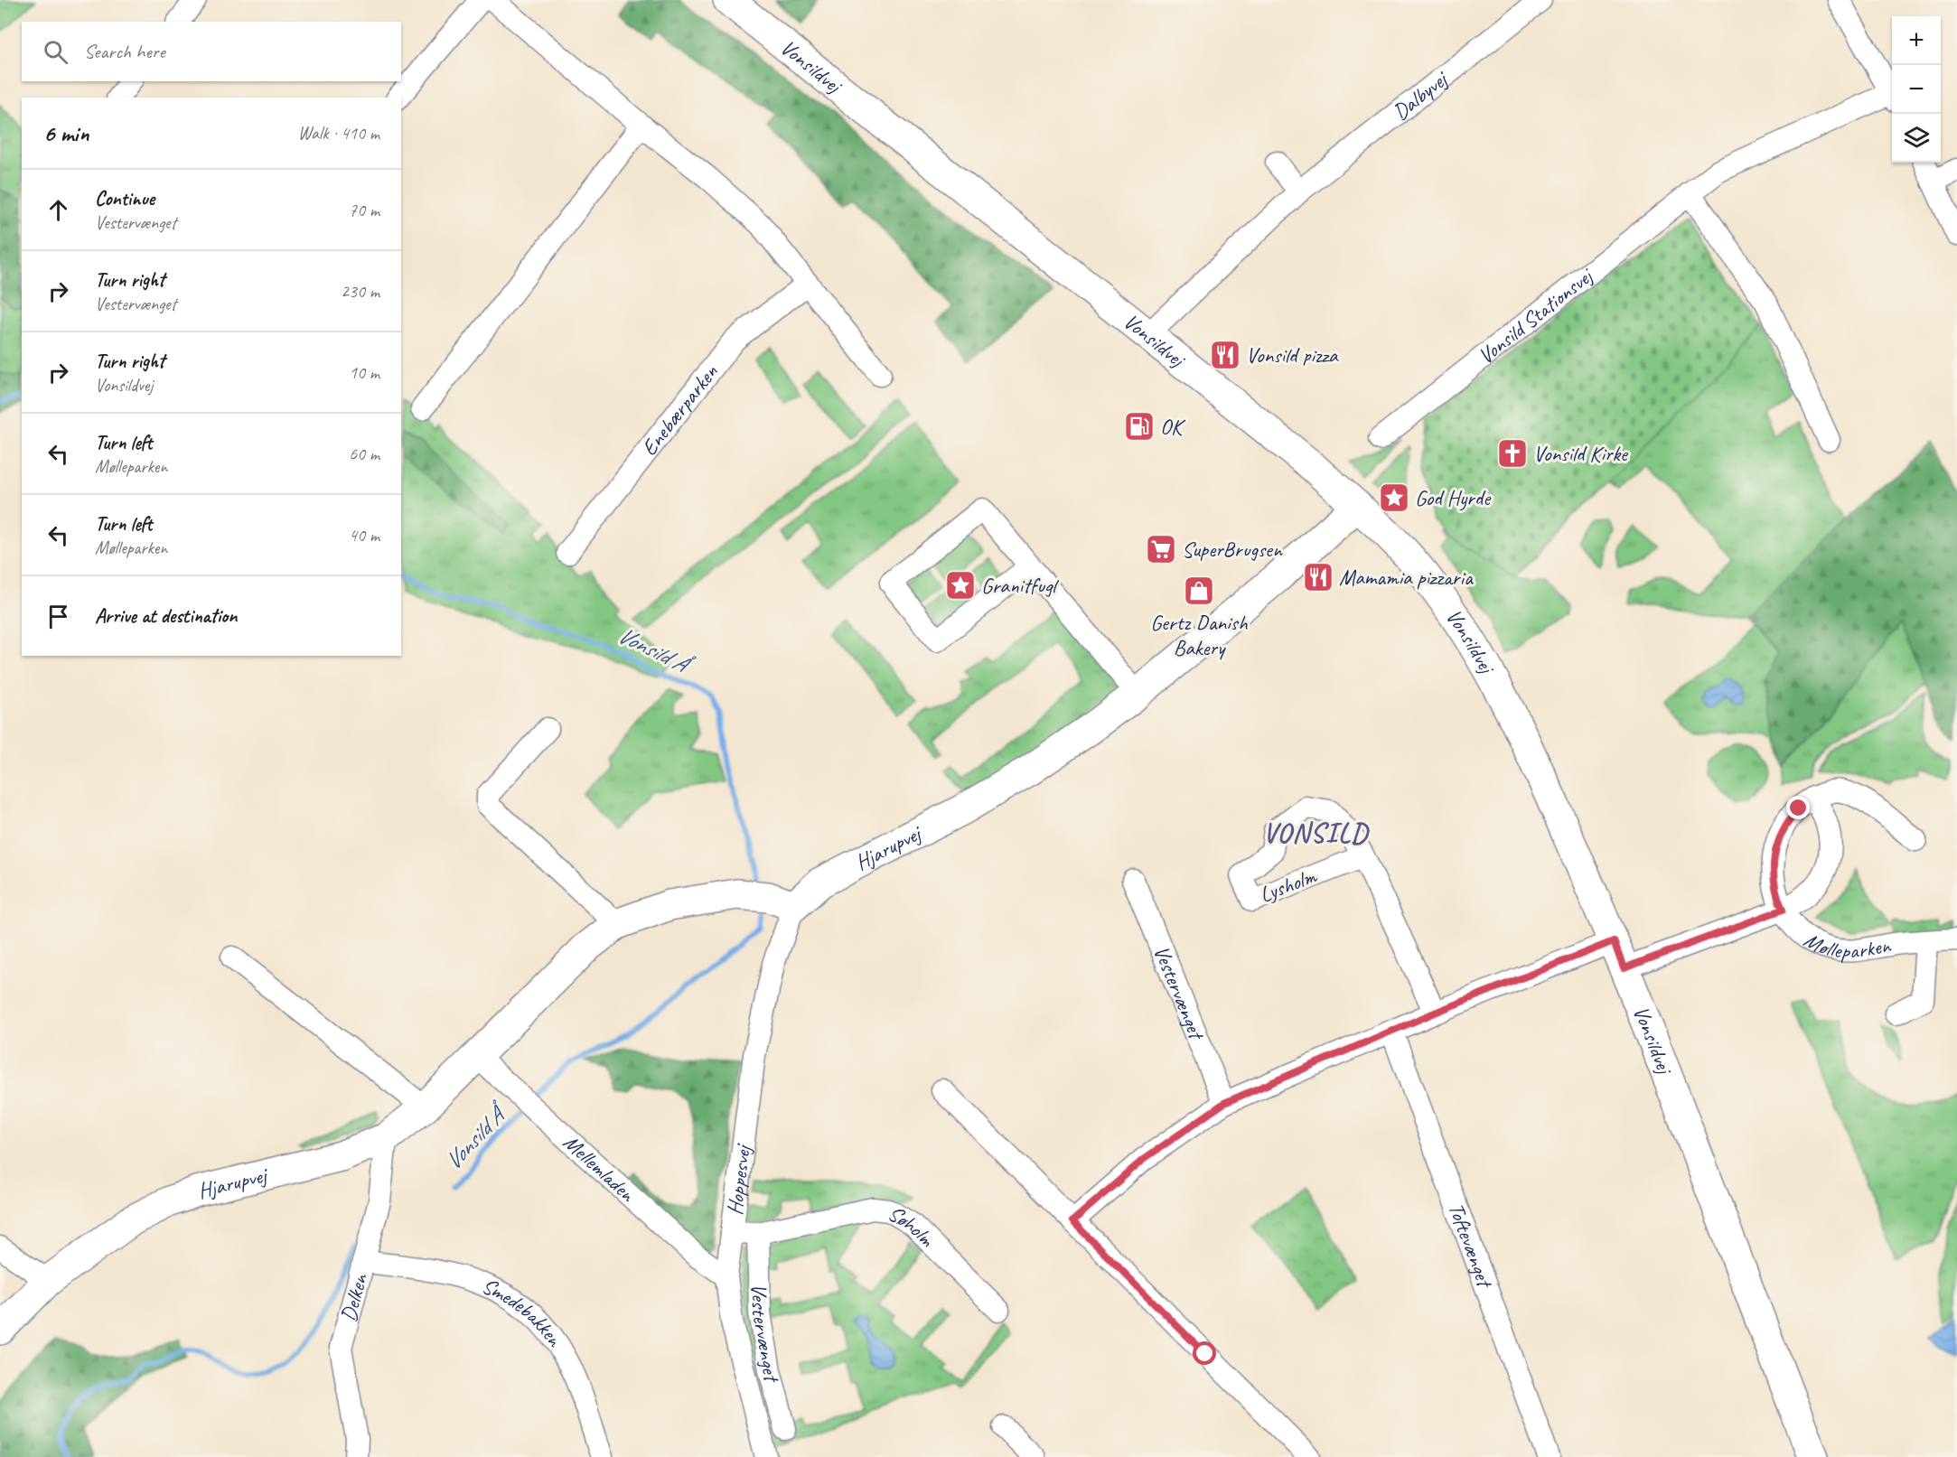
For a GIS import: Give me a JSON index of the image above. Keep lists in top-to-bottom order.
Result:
{
  "streets": {
    "main road": ["Vonsildvej", "Hjarupvej"],
    "street": [
      "Dalbyvej",
      "Vonsild Stationsvej",
      "Enebærparken",
      "Lysholm",
      "Mølleparken",
      "Vestervænget",
      "Mellemladen",
      "Hoppesvej",
      "Søholm",
      "Toftevænget",
      "Delken",
      "Smedebakken"
    ]
  },
  "crossings": [
    ["Vonsildvej", "Dalbyvej"],
    ["Vonsildvej", "Hjarupvej"],
    ["Vonsildvej", "Mølleparken"],
    ["Hjarupvej", "Mellemladen"],
    ["Hjarupvej", "Hoppesvej"],
    ["Hjarupvej", "Delken"],
    ["Vestervænget", "Søholm"],
    ["Mellemladen", "Hoppesvej"],
    ["Hoppesvej", "Søholm"],
    ["Delken", "Smedebakken"]
  ],
  "districts": ["VONSILD"],
  "water": ["Vonsild Å"],
  "places": {
    "restaurant": ["Vonsild pizza", "Mamamia pizzaria"],
    "fuel station": ["OK"],
    "church": ["Vonsild Kirke"],
    "place": ["God Hyrde", "Granitfugl"],
    "supermarket": ["SuperBrugsen"],
    "shop": ["Gertz Danish Bakery"]
  },
  "page": {
    "map_buttons": ["+", "−"],
    "search": "Search here",
    "heading": ["6 min", "Walk · 410 m"],
    "list": [
      ["Continue", "Vestervænget", "70 m"],
      ["Turn right", "Vestervænget", "230 m"],
      ["Turn right", "Vonsildvej", "10 m"],
      ["Turn left", "Mølleparken", "60 m"],
      ["Turn left", "Mølleparken", "40 m"],
      "Arrive at destination"
    ]
  }
}
